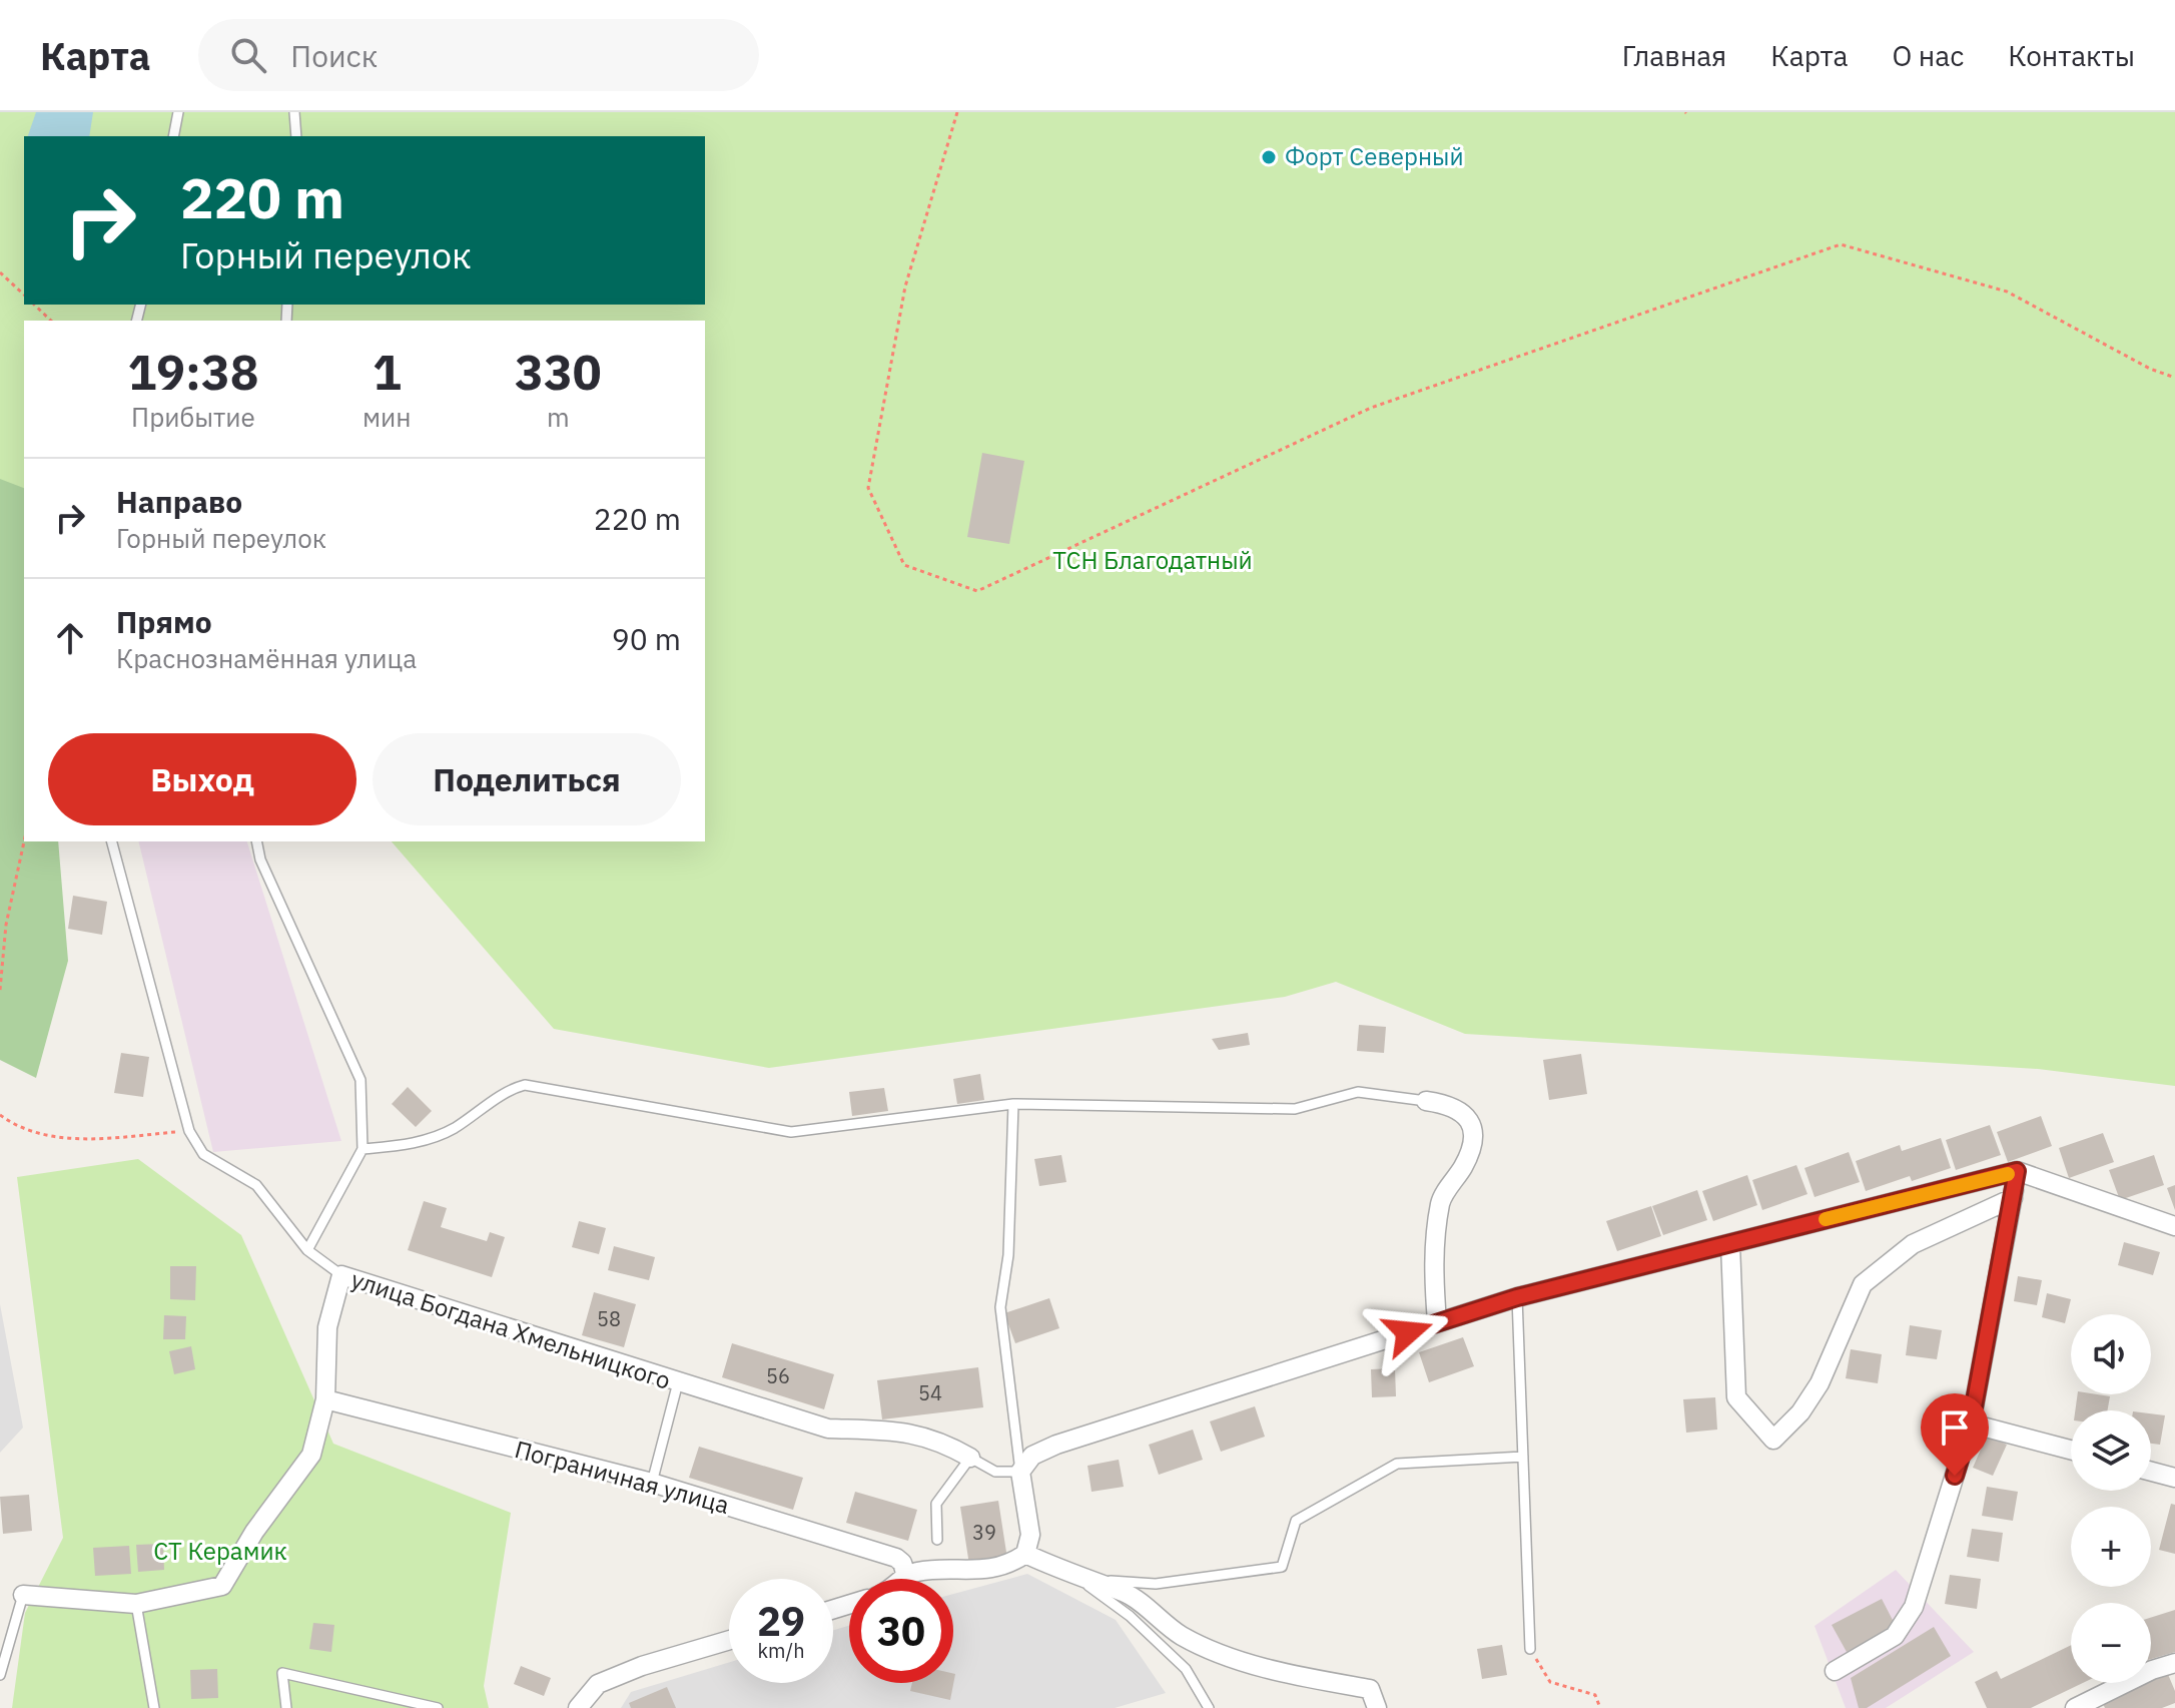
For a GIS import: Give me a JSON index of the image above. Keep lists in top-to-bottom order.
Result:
{
  "streets": {
    "street": ["улица Богдана Хмельницкого", "Пограничная улица"]
  },
  "crossings": [
    ["улица Богдана Хмельницкого", "Пограничная улица"]
  ],
  "parks": ["ТСН Благодатный", "СТ Керамик"],
  "places": ["Форт Северный"],
  "house_numbers": [
    "58",
    "56",
    "54",
    "39"
  ],
  "page": {
    "header": "Карта",
    "search": "Поиск",
    "nav": [
      "Главная",
      "Карта",
      "О нас",
      "Контакты"
    ],
    "turn": ["220 m", "Горный переулок"],
    "eta": [
      "19:38",
      "Прибытие",
      "1",
      "мин",
      "330",
      "m"
    ],
    "list": [
      {
        "name": "Направо",
        "note": "Горный переулок",
        "value": "220 m"
      },
      {
        "name": "Прямо",
        "note": "Краснознамённая улица",
        "value": "90 m"
      }
    ],
    "buttons": ["Выход", "Поделиться"],
    "map_buttons": ["+", "−"],
    "speed": "29 km/h",
    "limit": "30"
  }
}
